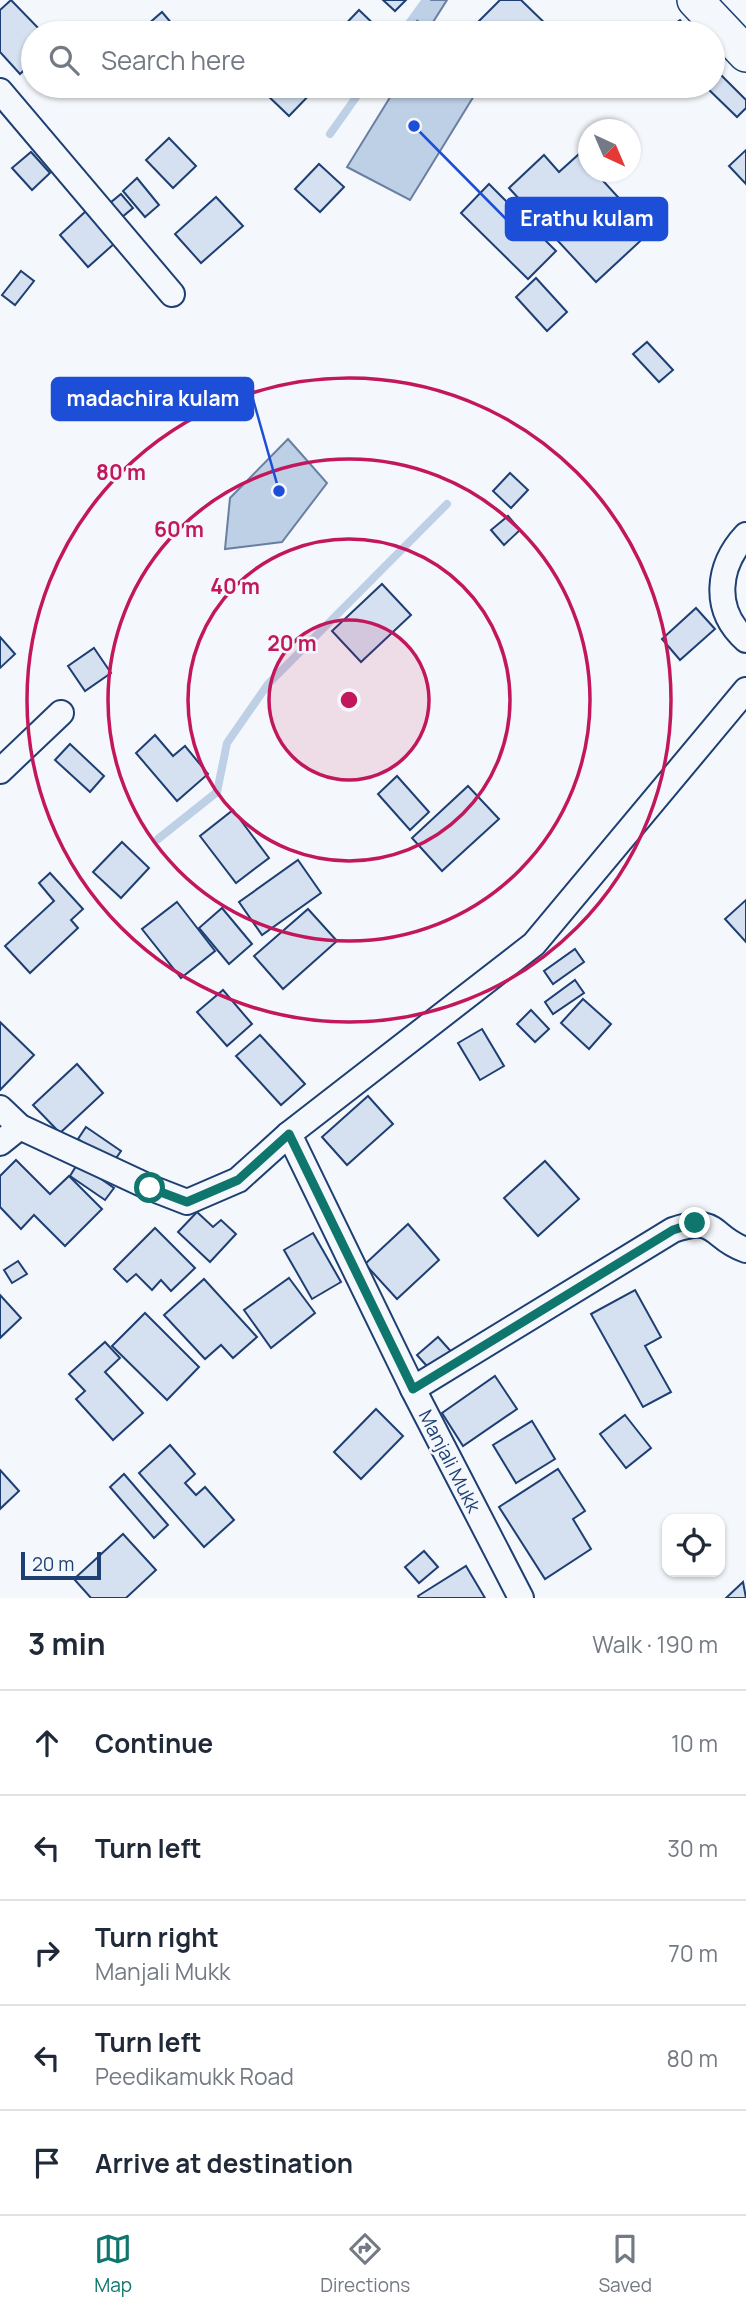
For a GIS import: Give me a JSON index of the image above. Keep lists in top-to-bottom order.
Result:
{
  "streets": {
    "street": ["Manjali Mukk"]
  },
  "places": ["Erathu kulam", "madachira kulam"],
  "scale_bar": "20 m",
  "north": "bottom right",
  "page": {
    "search": "Search here",
    "scale": "20 m",
    "heading": ["3 min", "Walk · 190 m"],
    "list": [
      ["Continue", "10 m"],
      ["Turn left", "30 m"],
      ["Turn right", "Manjali Mukk", "70 m"],
      ["Turn left", "Peedikamukk Road", "80 m"],
      "Arrive at destination"
    ],
    "nav": ["Map", "Directions", "Saved"]
  },
  "rings": [
    "80 m",
    "60 m",
    "40 m",
    "20 m"
  ]
}
